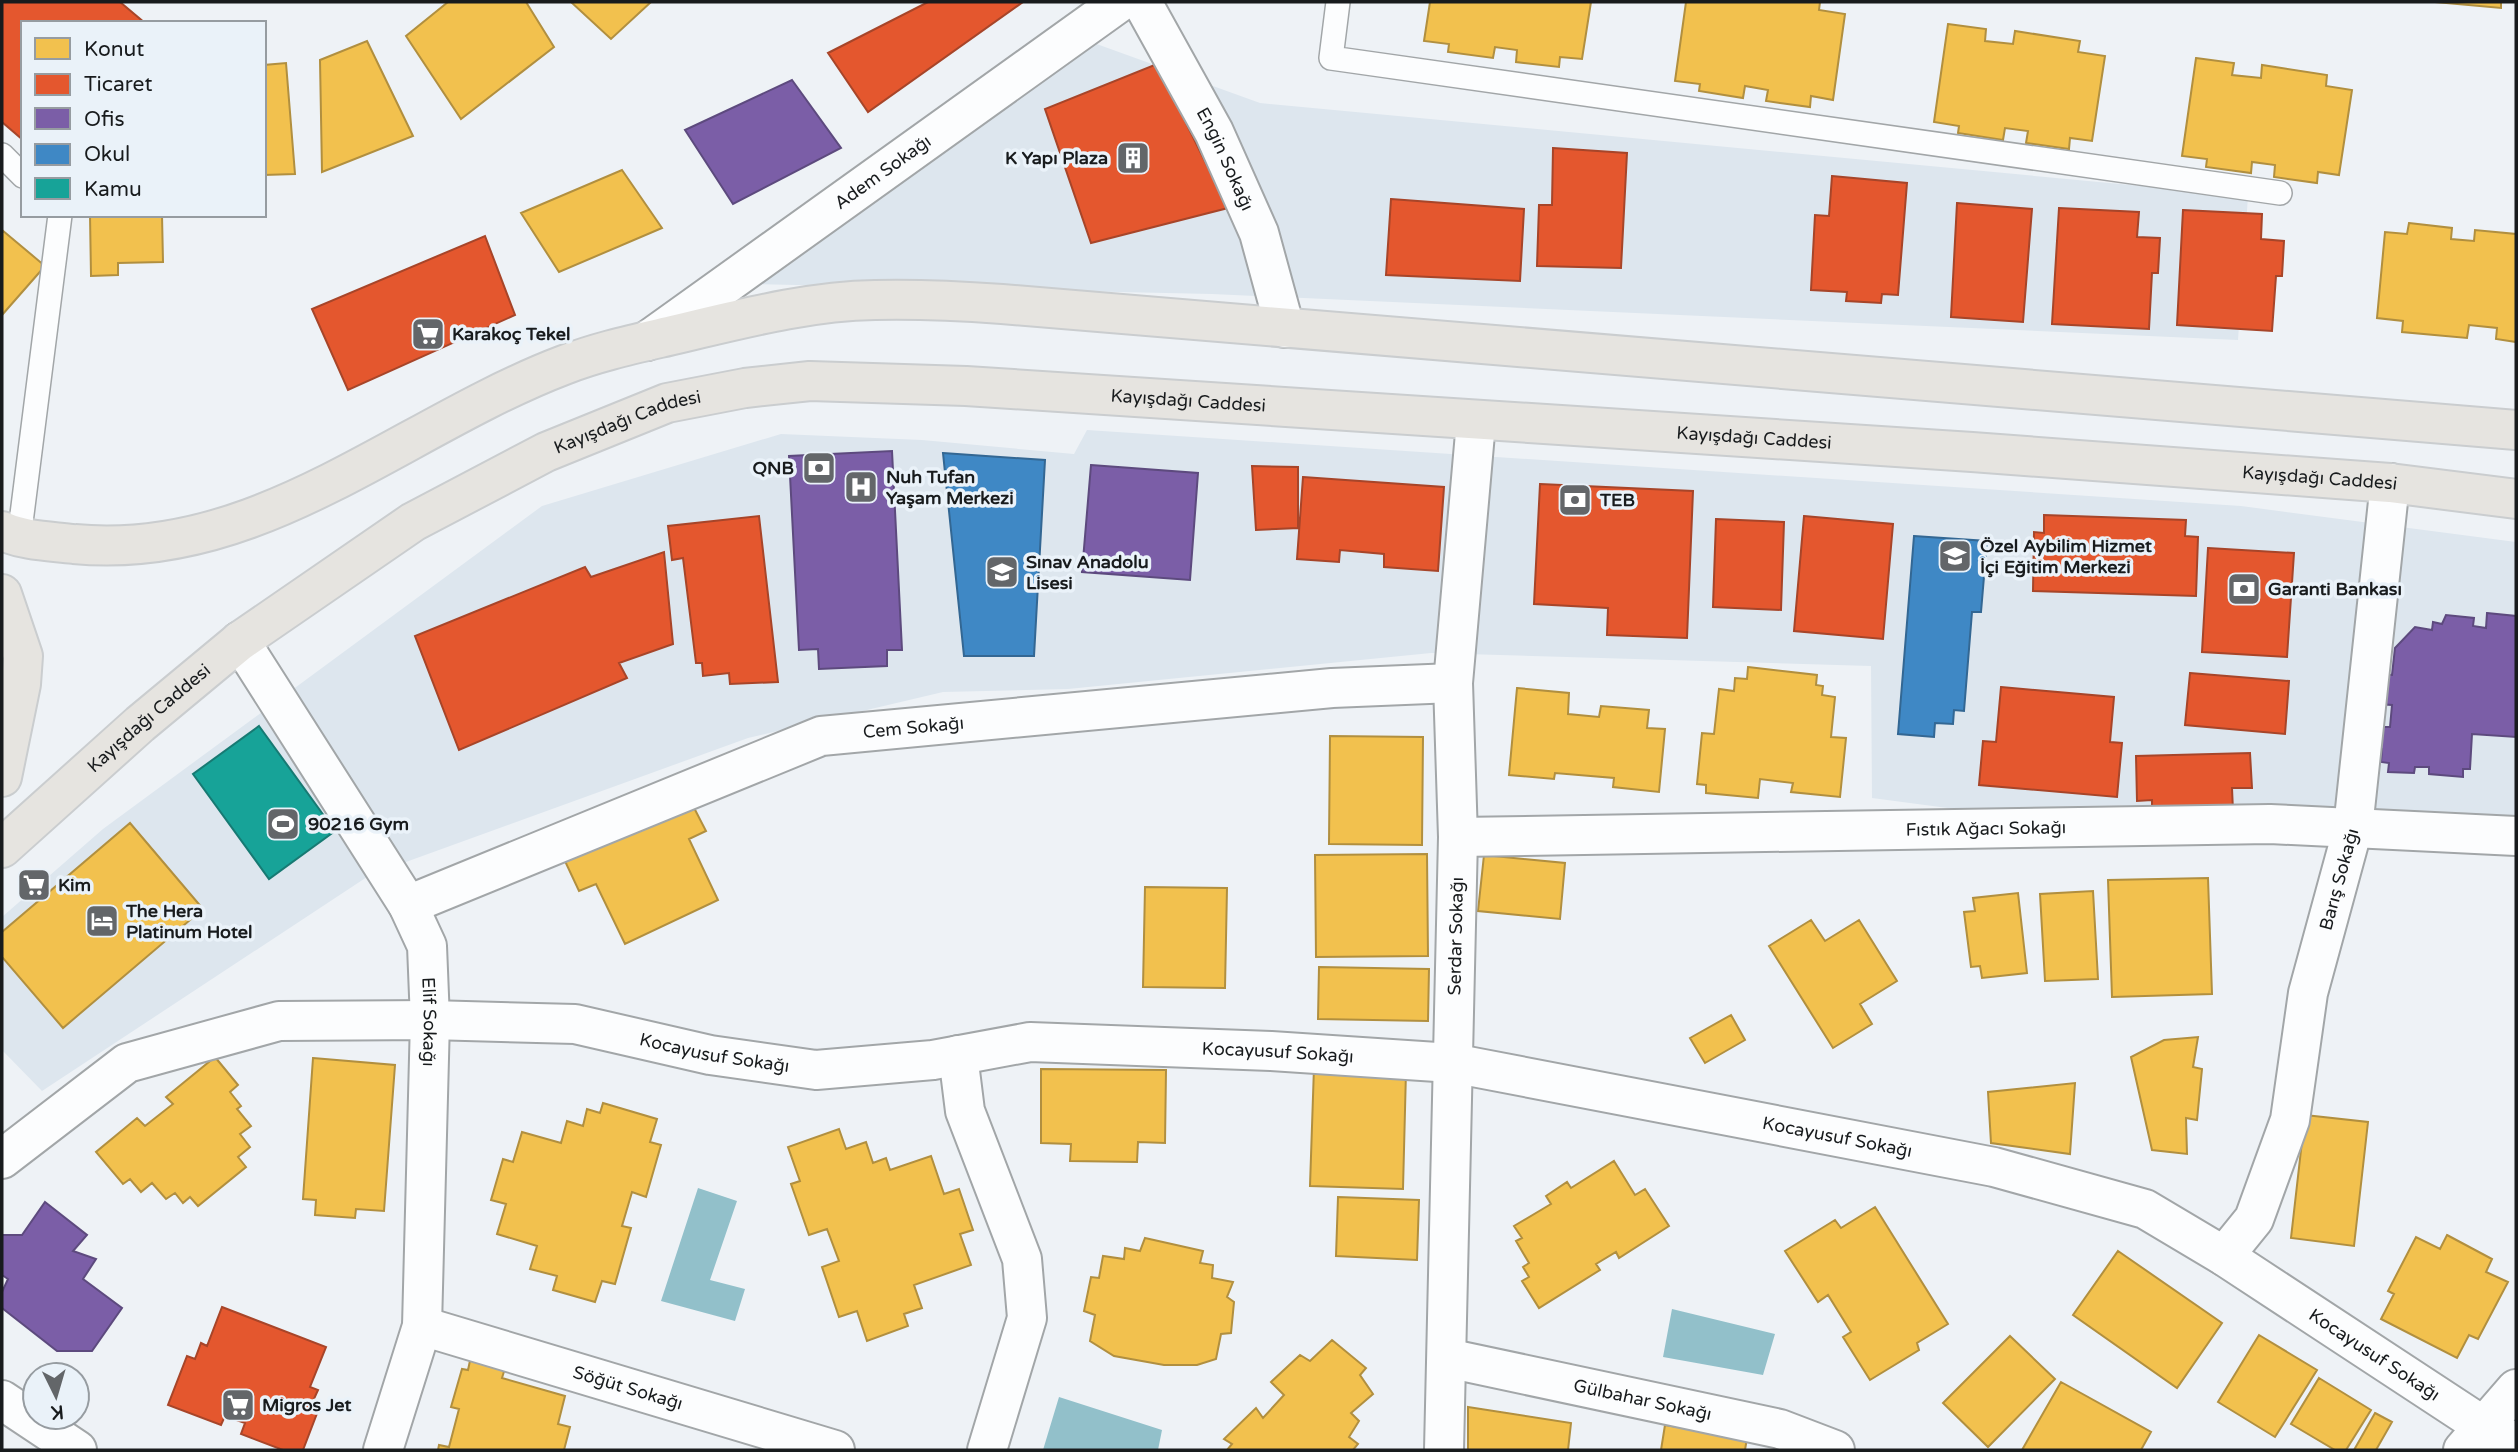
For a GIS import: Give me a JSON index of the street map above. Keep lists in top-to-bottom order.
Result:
{
  "streets": {
    "main road": ["Kayışdağı Caddesi"],
    "street": [
      "Engin Sokağı",
      "Adem Sokağı",
      "Cem Sokağı",
      "Fıstık Ağacı Sokağı",
      "Barış Sokağı",
      "Serdar Sokağı",
      "Elif Sokağı",
      "Kocayusuf Sokağı",
      "Söğüt Sokağı",
      "Gülbahar Sokağı"
    ]
  },
  "crossings": [
    ["Kayışdağı Caddesi", "Barış Sokağı"],
    ["Kayışdağı Caddesi", "Serdar Sokağı"],
    ["Kayışdağı Caddesi", "Elif Sokağı"],
    ["Cem Sokağı", "Serdar Sokağı"],
    ["Cem Sokağı", "Elif Sokağı"],
    ["Fıstık Ağacı Sokağı", "Barış Sokağı"],
    ["Fıstık Ağacı Sokağı", "Serdar Sokağı"],
    ["Barış Sokağı", "Kocayusuf Sokağı"],
    ["Serdar Sokağı", "Kocayusuf Sokağı"],
    ["Serdar Sokağı", "Gülbahar Sokağı"],
    ["Elif Sokağı", "Kocayusuf Sokağı"],
    ["Elif Sokağı", "Söğüt Sokağı"]
  ],
  "places": {
    "building": ["K Yapı Plaza"],
    "supermarket": ["Karakoç Tekel", "Kim", "Migros Jet"],
    "bank": ["QNB", "TEB", "Garanti Bankası"],
    "hospital": ["Nuh Tufan Yaşam Merkezi"],
    "school or university": ["Özel Aybilim Hizmet İçi Eğitim Merkezi", "Sınav Anadolu Lisesi"],
    "sports": ["90216 Gym"],
    "hotel": ["The Hera Platinum Hotel"]
  },
  "legend": [
    "Konut",
    "Ticaret",
    "Ofis",
    "Okul",
    "Kamu"
  ],
  "north": "bottom"
}
